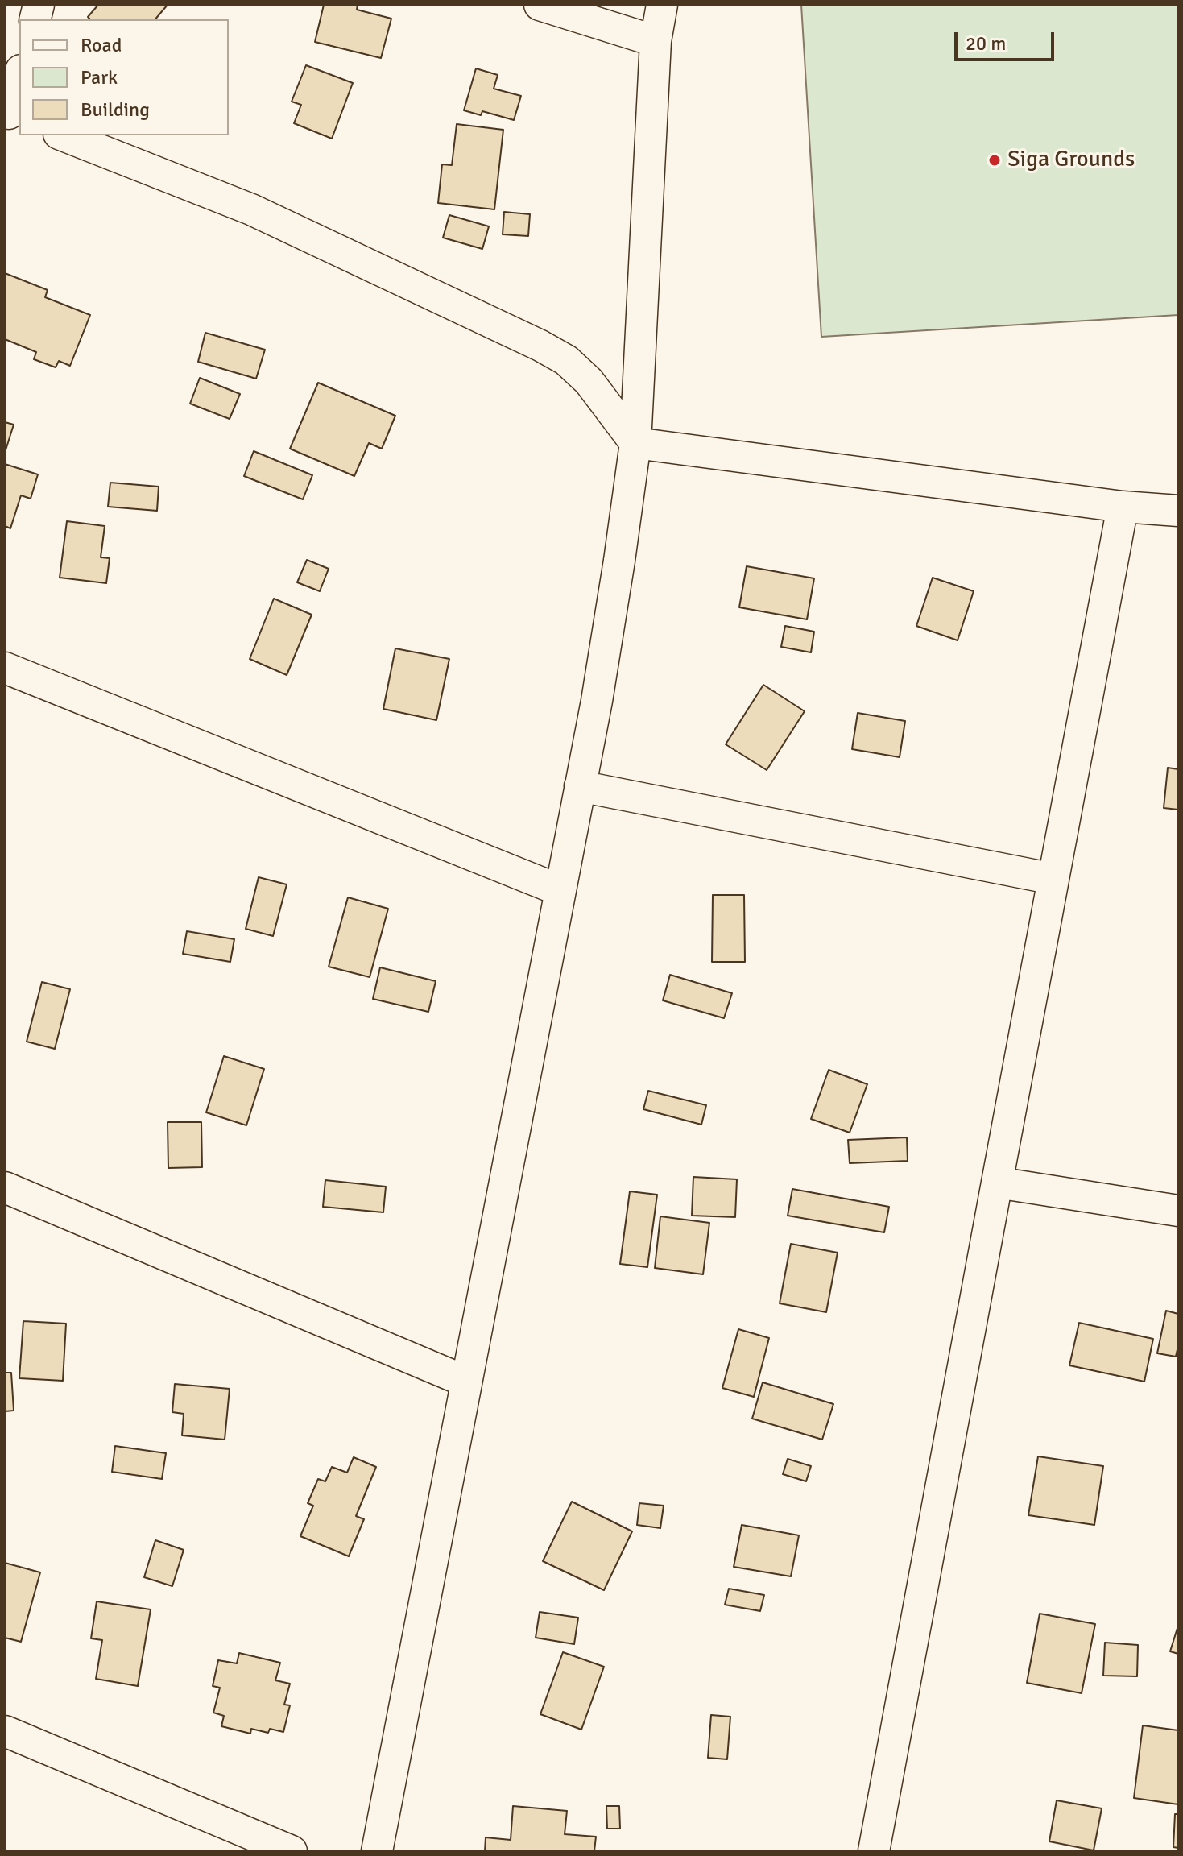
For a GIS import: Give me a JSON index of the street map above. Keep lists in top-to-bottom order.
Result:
{
  "places": ["Siga Grounds"],
  "legend": ["Road", "Park", "Building"],
  "scale_bar": "20 m"
}
